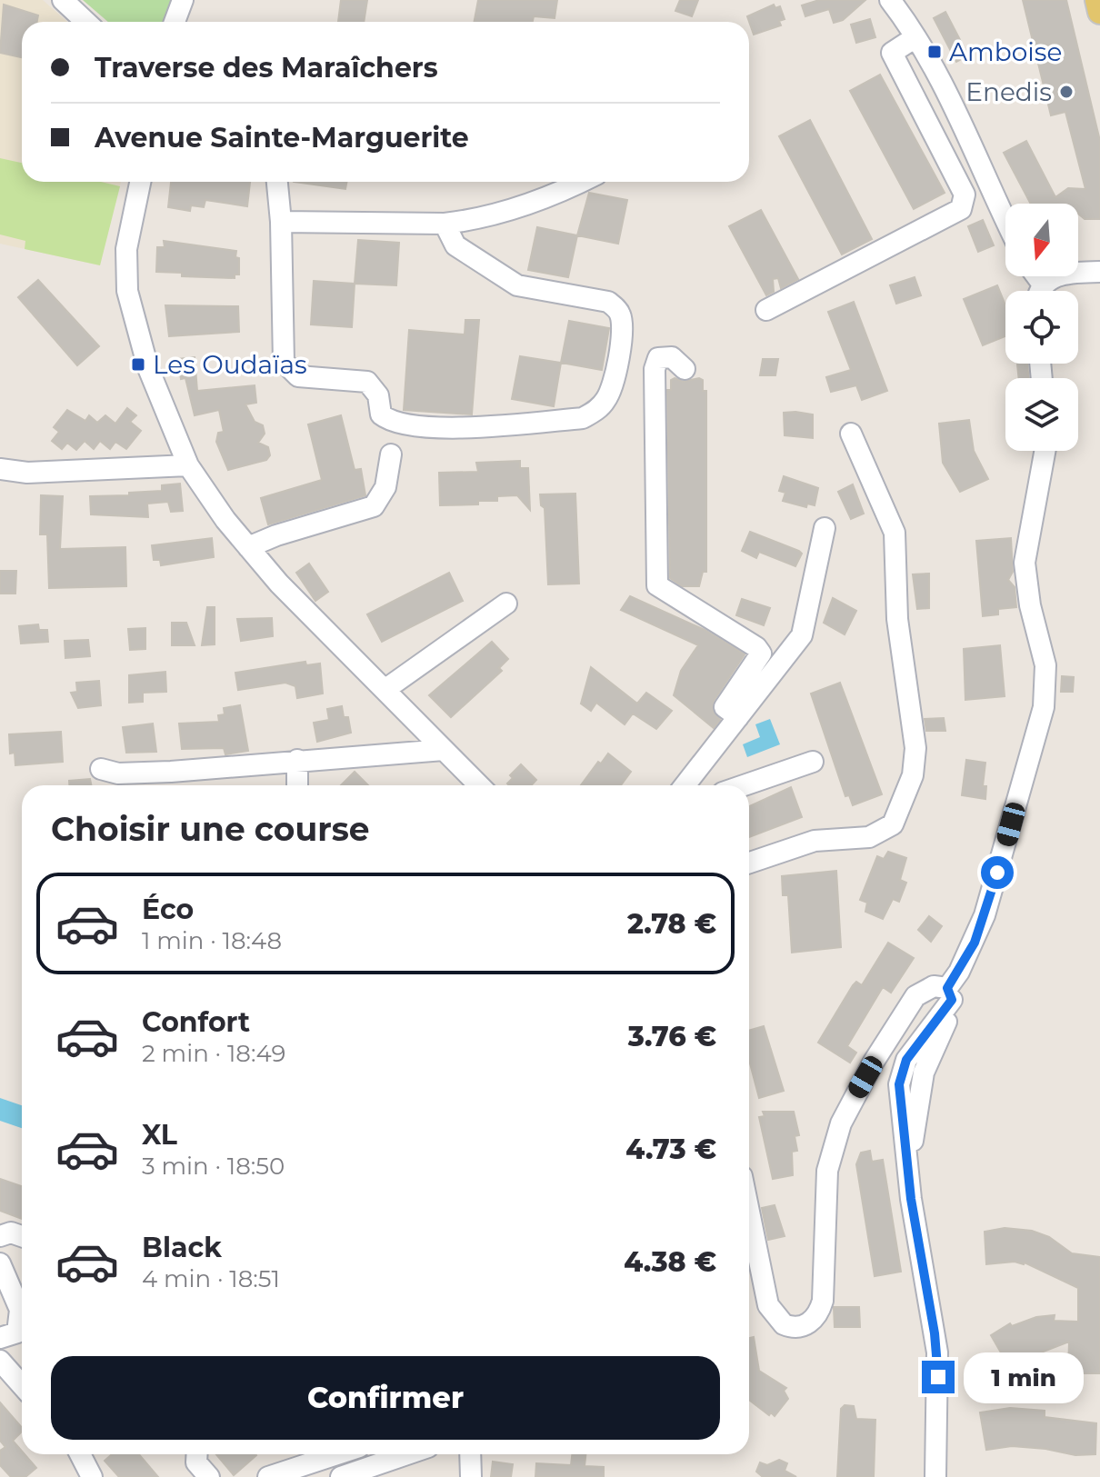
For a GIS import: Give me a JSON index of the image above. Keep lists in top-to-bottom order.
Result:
{
  "places": {
    "transit": ["Amboise", "Les Oudaïas"],
    "other": ["Enedis"]
  },
  "north": "bottom",
  "page": {
    "banner": ["Traverse des Maraîchers", "Avenue Sainte-Marguerite"],
    "heading": "Choisir une course",
    "list": [
      {
        "name": "Éco",
        "note": "1 min · 18:48",
        "value": "2.78 €"
      },
      {
        "name": "Confort",
        "note": "2 min · 18:49",
        "value": "3.76 €"
      },
      {
        "name": "XL",
        "note": "3 min · 18:50",
        "value": "4.73 €"
      },
      {
        "name": "Black",
        "note": "4 min · 18:51",
        "value": "4.38 €"
      }
    ],
    "buttons": "Confirmer",
    "bubble": "1 min"
  }
}
